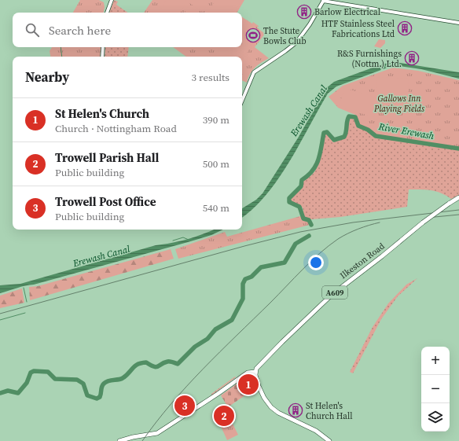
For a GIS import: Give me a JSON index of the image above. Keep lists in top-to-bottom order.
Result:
{
  "streets": {
    "main road": ["Ilkeston Road", "A609"]
  },
  "water": ["Erewash Canal", "River Erewash"],
  "parks": ["Gallows Inn Playing Fields"],
  "places": {
    "building": [
      "Barlow Electrical",
      "HTF Stainless Steel Fabrications Ltd",
      "R&S Furnishings (Nottm.) Ltd.",
      "St Helen's Church Hall"
    ],
    "sports": ["The Stute Bowls Club"]
  },
  "page": {
    "search": "Search here",
    "heading": ["Nearby", "3 results"],
    "list": [
      {
        "mark": "1",
        "name": "St Helen's Church",
        "note": "Church · Nottingham Road",
        "value": "390 m"
      },
      {
        "mark": "2",
        "name": "Trowell Parish Hall",
        "note": "Public building",
        "value": "500 m"
      },
      {
        "mark": "3",
        "name": "Trowell Post Office",
        "note": "Public building",
        "value": "540 m"
      }
    ],
    "map_buttons": ["+", "−"],
    "pins": ["1", "3", "2"]
  }
}
